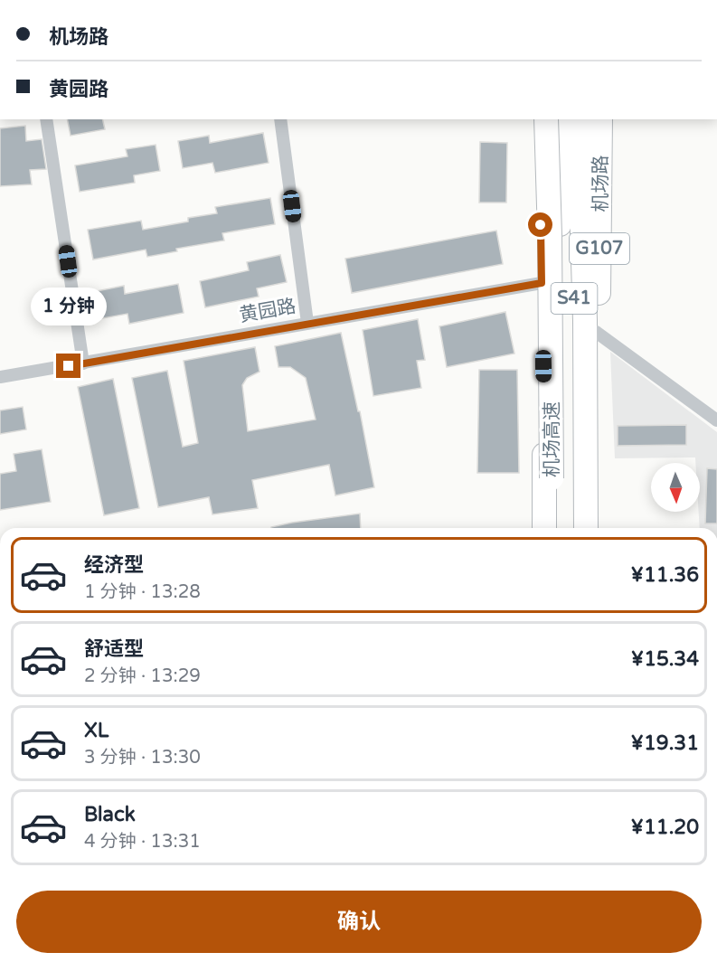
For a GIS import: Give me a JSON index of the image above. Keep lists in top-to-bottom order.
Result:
{
  "streets": {
    "highway": [
      "机场路",
      "G107",
      "S41",
      "机场高速"
    ],
    "street": ["黄园路"]
  },
  "crossings": [
    ["机场路", "机场高速"],
    ["G107", "黄园路"]
  ],
  "north": "bottom",
  "page": {
    "banner": ["机场路", "黄园路"],
    "bubble": "1 分钟",
    "list": [
      {
        "name": "经济型",
        "note": "1 分钟 · 13:28",
        "value": "¥11.36"
      },
      {
        "name": "舒适型",
        "note": "2 分钟 · 13:29",
        "value": "¥15.34"
      },
      {
        "name": "XL",
        "note": "3 分钟 · 13:30",
        "value": "¥19.31"
      },
      {
        "name": "Black",
        "note": "4 分钟 · 13:31",
        "value": "¥11.20"
      }
    ],
    "buttons": "确认"
  }
}
